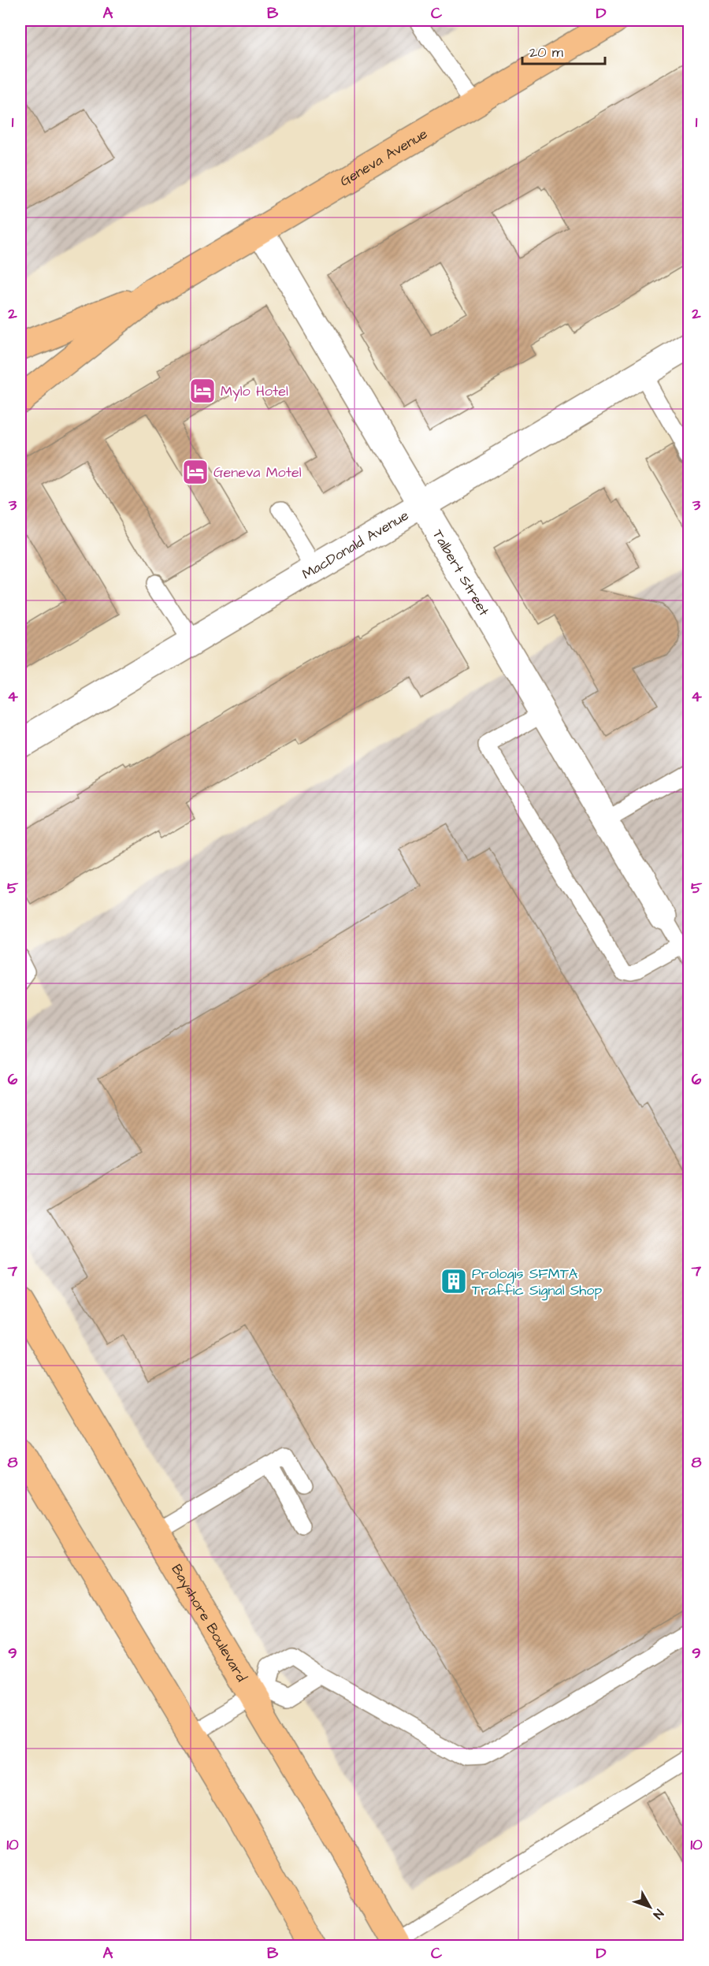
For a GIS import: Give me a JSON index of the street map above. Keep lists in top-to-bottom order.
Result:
{
  "streets": {
    "main road": ["Geneva Avenue", "Bayshore Boulevard"],
    "street": ["MacDonald Avenue", "Talbert Street"]
  },
  "crossings": [
    ["Geneva Avenue", "Talbert Street"],
    ["MacDonald Avenue", "Talbert Street"]
  ],
  "places": {
    "hotel": ["Mylo Hotel", "Geneva Motel"],
    "building": ["Prologis SFMTA Traffic Signal Shop"]
  },
  "scale_bar": "20 m",
  "north": "bottom right",
  "grid": {
    "columns": [
      "A",
      "B",
      "C",
      "D"
    ],
    "rows": [
      "1",
      "2",
      "3",
      "4",
      "5",
      "6",
      "7",
      "8",
      "9",
      "10"
    ]
  }
}
